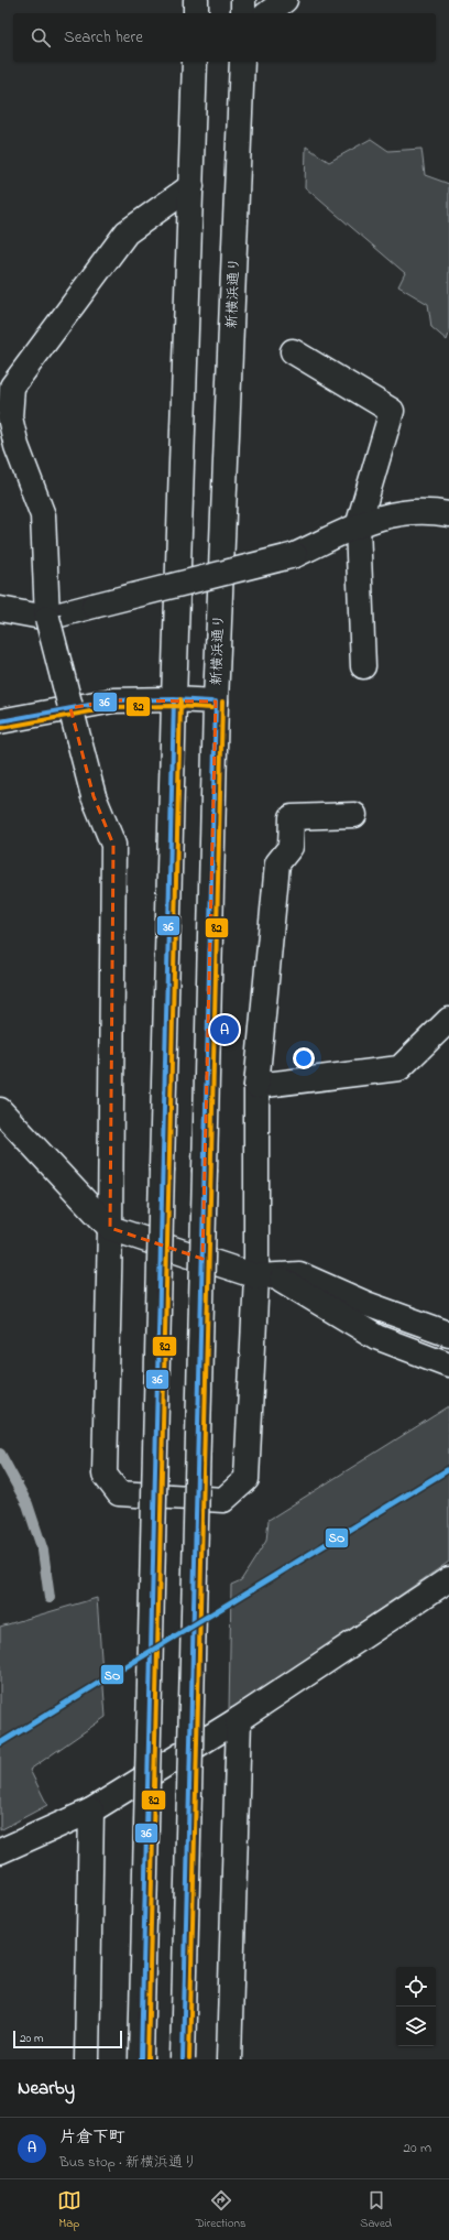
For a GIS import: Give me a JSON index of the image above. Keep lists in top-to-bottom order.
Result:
{
  "streets": {
    "street": ["新横浜通り"]
  },
  "lines": ["transit line 36", "transit line 82", "transit line SO"],
  "scale_bar": "20 m",
  "page": {
    "search": "Search here",
    "pins": "A",
    "scale": "20 m",
    "heading": "Nearby",
    "list": [
      {
        "mark": "A",
        "name": "片倉下町",
        "note": "Bus stop · 新横浜通り",
        "value": "20 m"
      }
    ],
    "nav": ["Map", "Directions", "Saved"]
  }
}
